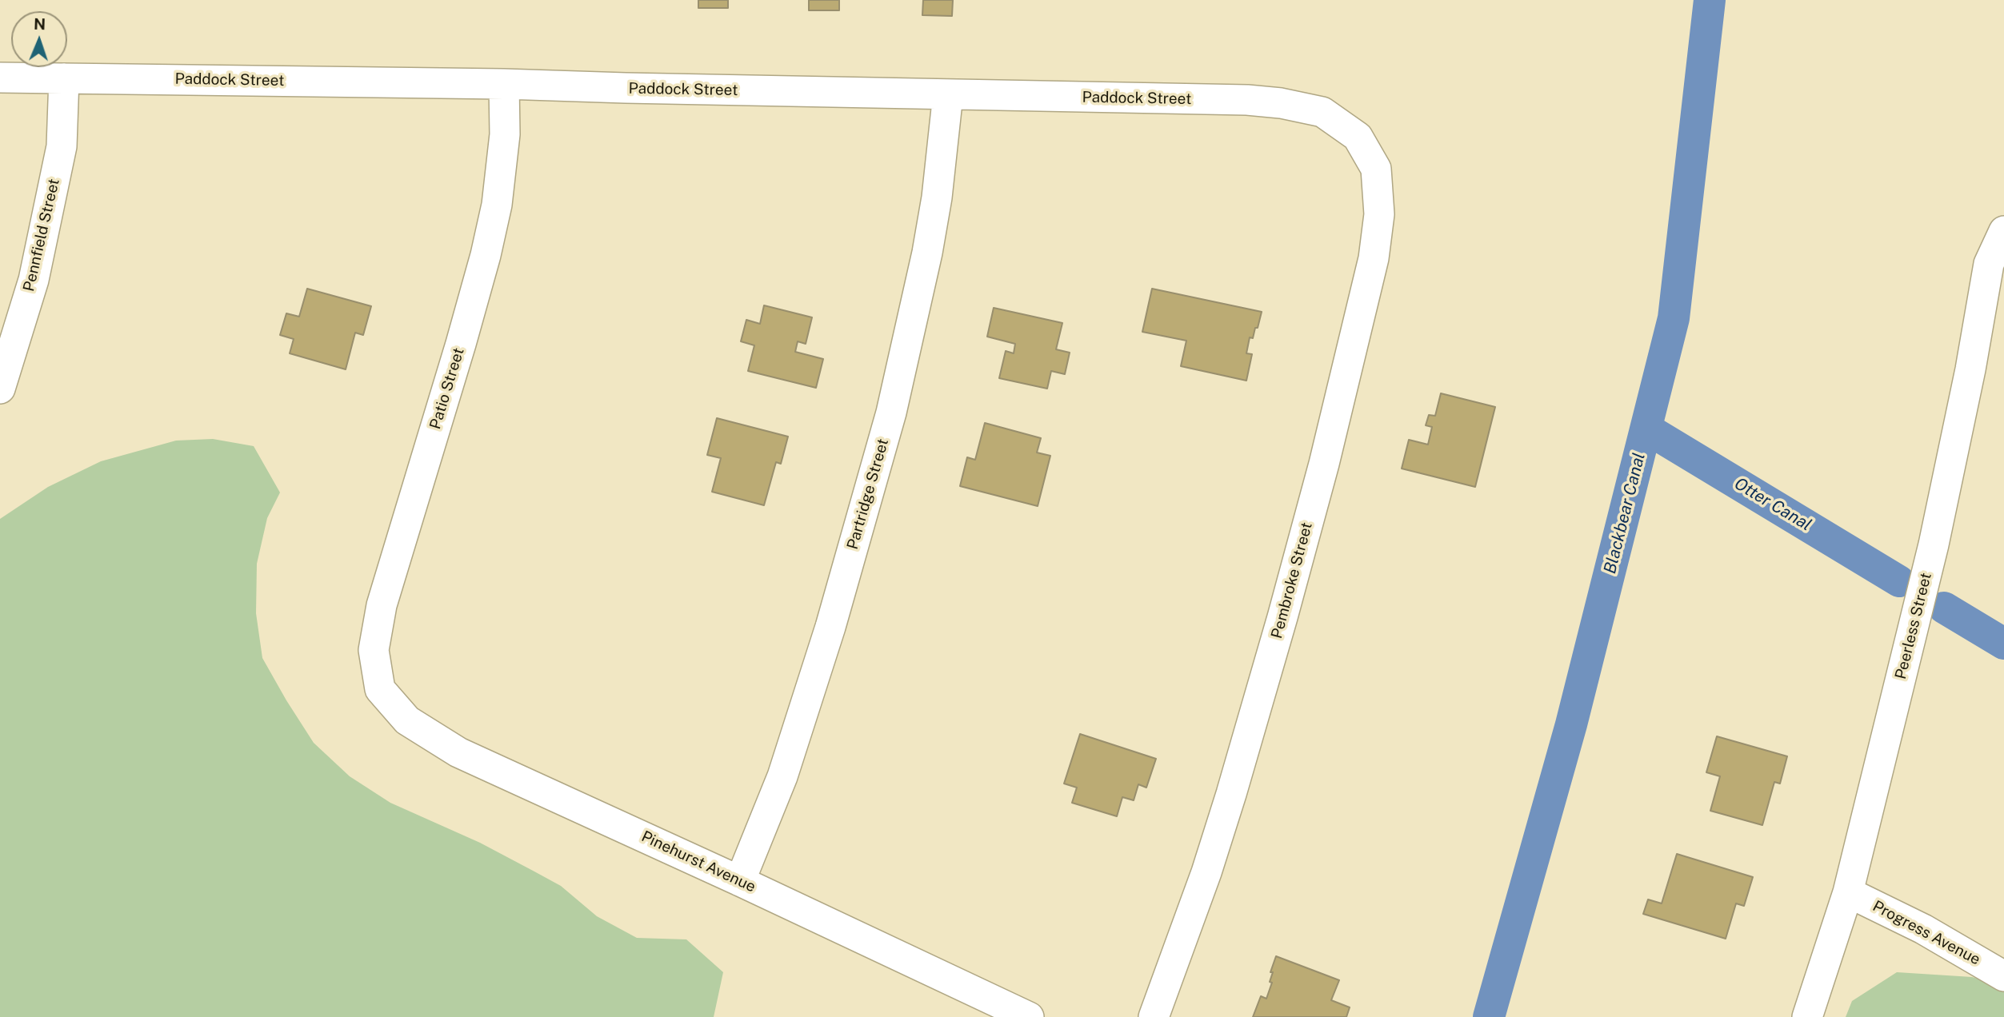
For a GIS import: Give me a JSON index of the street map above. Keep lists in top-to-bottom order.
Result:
{
  "streets": {
    "street": [
      "Paddock Street",
      "Pennfield Street",
      "Patio Street",
      "Partridge Street",
      "Pembroke Street",
      "Peerless Street",
      "Pinehurst Avenue",
      "Progress Avenue"
    ]
  },
  "crossings": [
    ["Paddock Street", "Pennfield Street"],
    ["Paddock Street", "Patio Street"],
    ["Paddock Street", "Partridge Street"],
    ["Paddock Street", "Pembroke Street"],
    ["Patio Street", "Pinehurst Avenue"],
    ["Partridge Street", "Pinehurst Avenue"],
    ["Peerless Street", "Progress Avenue"]
  ],
  "water": ["Otter Canal", "Blackbear Canal"],
  "north": "top"
}
